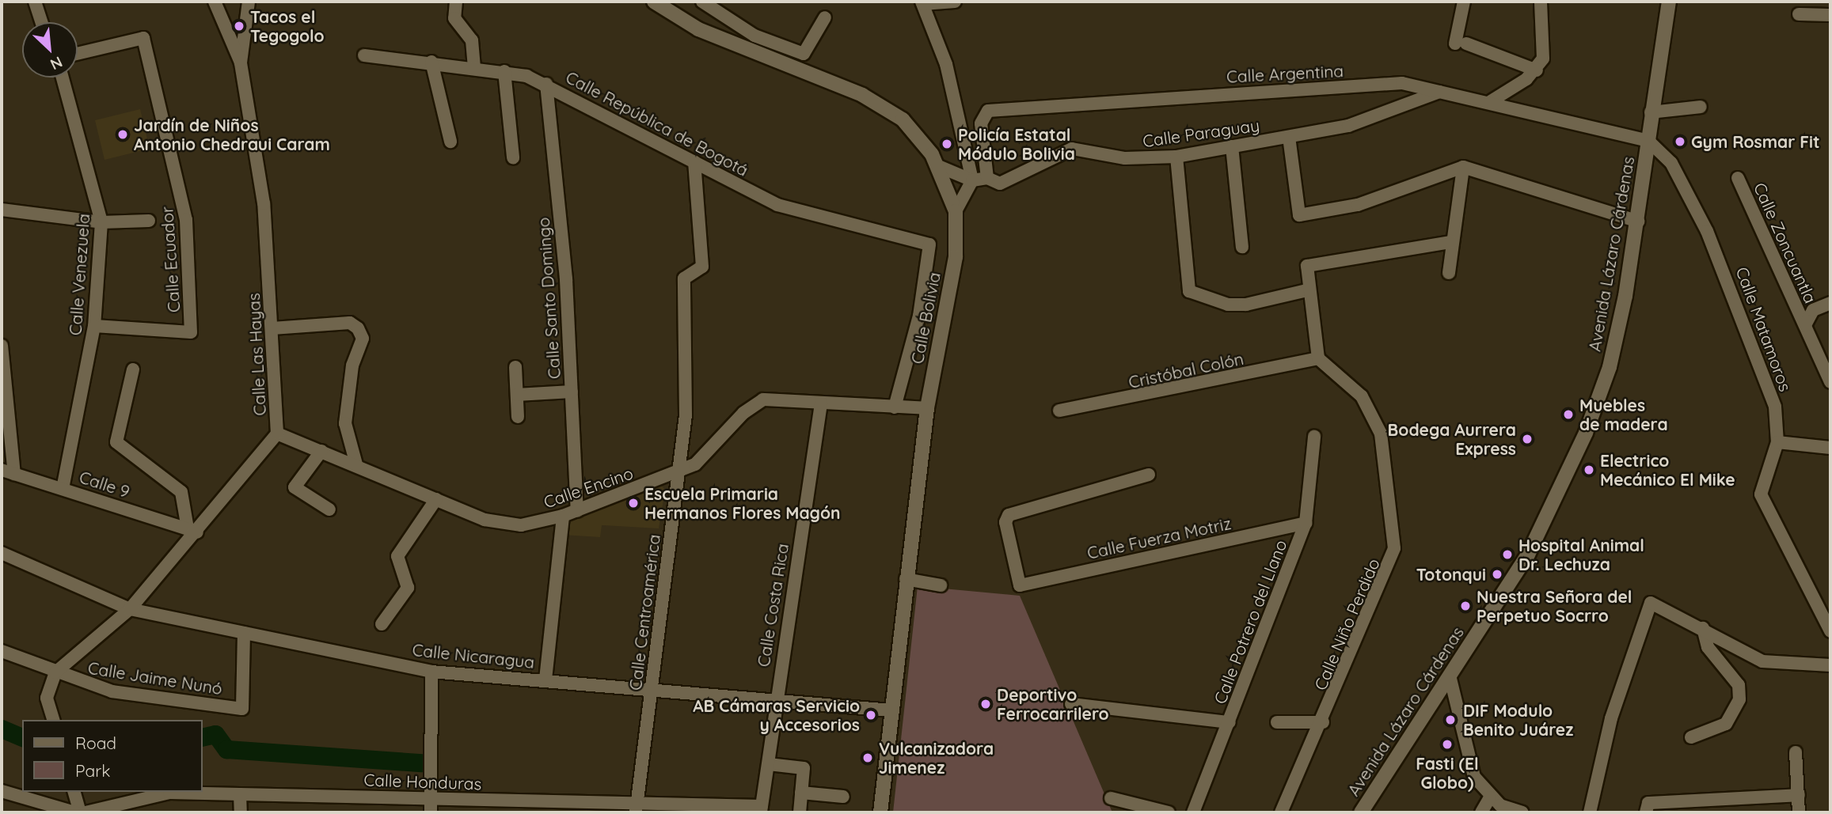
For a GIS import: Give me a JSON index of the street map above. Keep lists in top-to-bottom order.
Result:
{
  "streets": {
    "main road": ["Avenida Lázaro Cárdenas", "Calle Bolivia"],
    "street": [
      "Calle Argentina",
      "Calle República de Bogotá",
      "Calle Paraguay",
      "Calle Zoncuantla",
      "Calle Ecuador",
      "Calle Venezuela",
      "Calle Santo Domingo",
      "Calle Matamoros",
      "Calle Las Hayas",
      "Cristóbal Colón",
      "Calle 9",
      "Calle Encino",
      "Calle Fuerza Motriz",
      "Calle Costa Rica",
      "Calle Centroamérica",
      "Calle Potrero del Llano",
      "Calle Niño Perdido",
      "Calle Nicaragua",
      "Calle Jaime Nunó",
      "Calle Honduras"
    ]
  },
  "crossings": [
    ["Calle Argentina", "Calle Paraguay"],
    ["Calle Argentina", "Avenida Lázaro Cárdenas"],
    ["Calle Argentina", "Calle Matamoros"],
    ["Calle República de Bogotá", "Calle Santo Domingo"],
    ["Calle República de Bogotá", "Calle Encino"],
    ["Calle República de Bogotá", "Calle Centroamérica"],
    ["Avenida Lázaro Cárdenas", "Calle Matamoros"],
    ["Calle Ecuador", "Calle Venezuela"],
    ["Calle Venezuela", "Calle 9"],
    ["Calle Santo Domingo", "Calle Encino"],
    ["Calle Bolivia", "Calle Encino"],
    ["Calle Bolivia", "Calle Nicaragua"],
    ["Calle Las Hayas", "Calle 9"],
    ["Calle Las Hayas", "Calle Encino"],
    ["Calle Las Hayas", "Calle Nicaragua"],
    ["Calle Las Hayas", "Calle Jaime Nunó"],
    ["Cristóbal Colón", "Calle Niño Perdido"],
    ["Calle Encino", "Calle Costa Rica"],
    ["Calle Encino", "Calle Centroamérica"],
    ["Calle Fuerza Motriz", "Calle Potrero del Llano"],
    ["Calle Costa Rica", "Calle Nicaragua"],
    ["Calle Costa Rica", "Calle Honduras"],
    ["Calle Centroamérica", "Calle Nicaragua"],
    ["Calle Centroamérica", "Calle Honduras"],
    ["Calle Nicaragua", "Calle Jaime Nunó"]
  ],
  "places": [
    "Tacos el Tegogolo",
    "Jardín de Niños Antonio Chedraui Caram",
    "Gym Rosmar Fit",
    "Policía Estatal Módulo Bolivia",
    "Muebles de madera",
    "Bodega Aurrera Express",
    "Electrico Mecánico El Mike",
    "Escuela Primaria Hermanos Flores Magón",
    "Hospital Animal Dr. Lechuza",
    "Totonqui",
    "Nuestra Señora del Perpetuo Socrro",
    "Deportivo Ferrocarrilero",
    "AB Cámaras Servicio y Accesorios",
    "DIF Modulo Benito Juárez",
    "Fasti (El Globo)",
    "Vulcanizadora Jimenez"
  ],
  "legend": ["Road", "Park"],
  "north": "bottom right"
}
